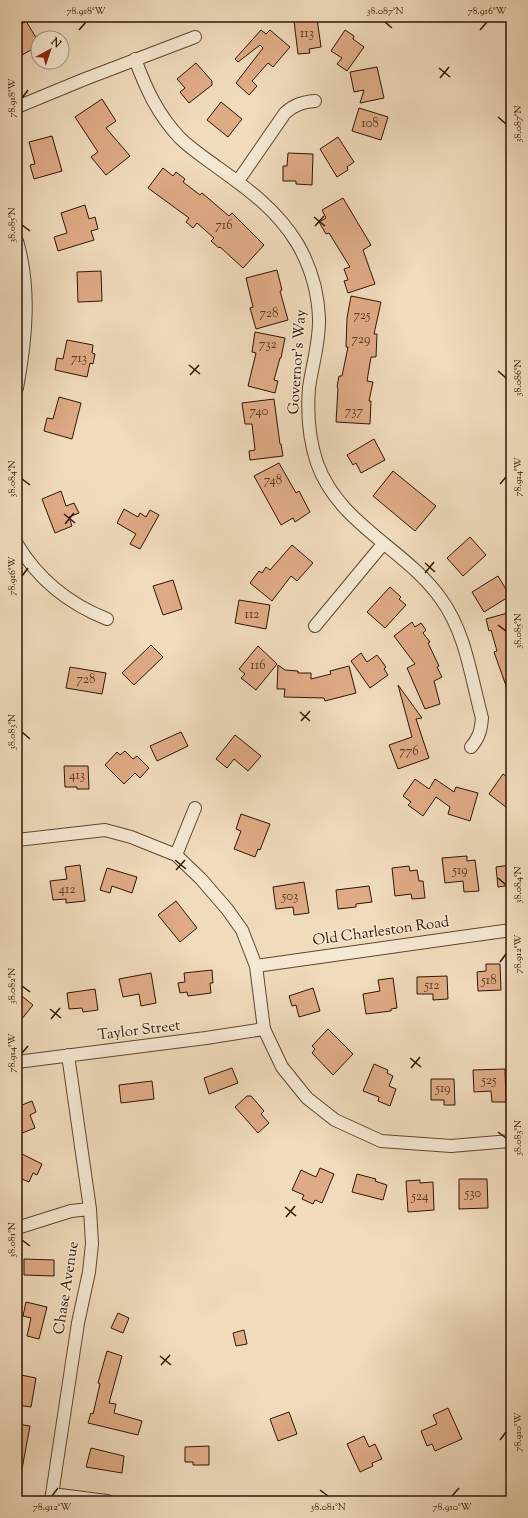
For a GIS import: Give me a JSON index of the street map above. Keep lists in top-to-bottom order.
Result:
{
  "streets": {
    "street": [
      "Governor's Way",
      "Old Charleston Road",
      "Taylor Street",
      "Chase Avenue"
    ]
  },
  "crossings": [
    ["Taylor Street", "Chase Avenue"]
  ],
  "house_numbers": [
    "113",
    "108",
    "716",
    "728",
    "725",
    "729",
    "732",
    "713",
    "740",
    "737",
    "748",
    "112",
    "116",
    "728",
    "776",
    "413",
    "519",
    "412",
    "503",
    "518",
    "512",
    "525",
    "519",
    "530",
    "524"
  ],
  "north": "top right",
  "coordinates": [
    "78.918°W",
    "38.087°N",
    "78.916°W",
    "38.085°N",
    "38.086°N",
    "78.914°W",
    "38.084°N",
    "38.083°N",
    "78.912°W",
    "38.082°N",
    "38.081°N",
    "78.910°W"
  ]
}
